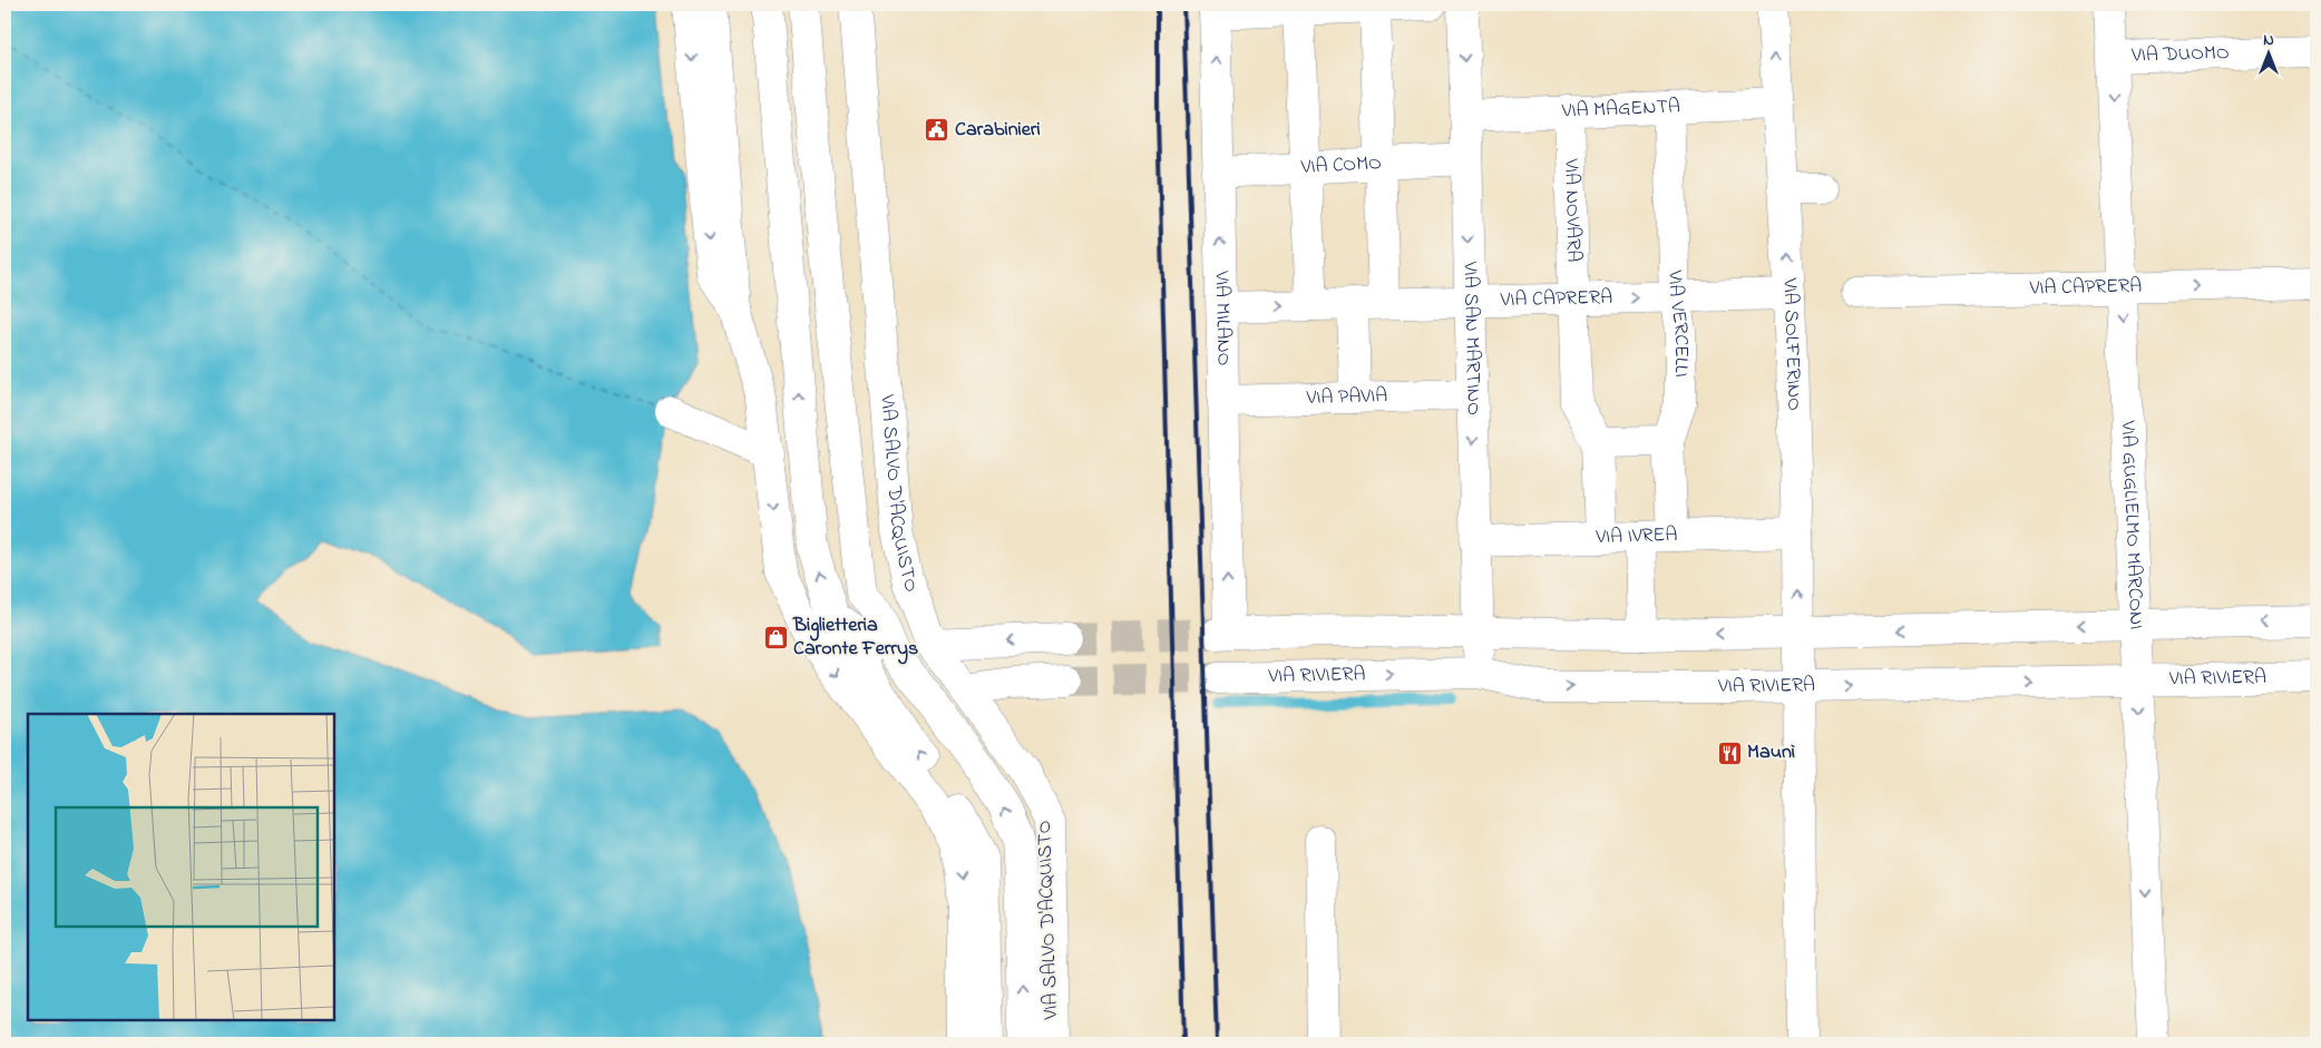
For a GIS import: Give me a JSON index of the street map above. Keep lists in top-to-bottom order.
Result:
{
  "streets": {
    "street": [
      "VIA DUOMO",
      "VIA MAGENTA",
      "VIA COMO",
      "VIA NOVARA",
      "VIA CAPRERA",
      "VIA MILANO",
      "VIA VERCELLI",
      "VIA SAN MARTINO",
      "VIA SOLFERINO",
      "VIA PAVIA",
      "VIA SALVO D'ACQUISTO",
      "VIA GUGLIELMO MARCONI",
      "VIA IVREA",
      "VIA RIVIERA"
    ]
  },
  "crossings": [
    ["VIA DUOMO", "VIA GUGLIELMO MARCONI"],
    ["VIA MAGENTA", "VIA NOVARA"],
    ["VIA MAGENTA", "VIA VERCELLI"],
    ["VIA MAGENTA", "VIA SAN MARTINO"],
    ["VIA MAGENTA", "VIA SOLFERINO"],
    ["VIA COMO", "VIA MILANO"],
    ["VIA COMO", "VIA SAN MARTINO"],
    ["VIA NOVARA", "VIA CAPRERA"],
    ["VIA NOVARA", "VIA IVREA"],
    ["VIA CAPRERA", "VIA MILANO"],
    ["VIA CAPRERA", "VIA VERCELLI"],
    ["VIA CAPRERA", "VIA SAN MARTINO"],
    ["VIA CAPRERA", "VIA SOLFERINO"],
    ["VIA CAPRERA", "VIA GUGLIELMO MARCONI"],
    ["VIA MILANO", "VIA SAN MARTINO"],
    ["VIA MILANO", "VIA PAVIA"],
    ["VIA VERCELLI", "VIA IVREA"],
    ["VIA SAN MARTINO", "VIA PAVIA"],
    ["VIA SAN MARTINO", "VIA IVREA"],
    ["VIA SAN MARTINO", "VIA RIVIERA"],
    ["VIA SOLFERINO", "VIA IVREA"],
    ["VIA SOLFERINO", "VIA RIVIERA"],
    ["VIA GUGLIELMO MARCONI", "VIA RIVIERA"]
  ],
  "one_way": ["VIA CAPRERA", "VIA GUGLIELMO MARCONI"],
  "places": {
    "public building": ["Carabinieri"],
    "shop": ["Biglietteria Caronte Ferrys"],
    "restaurant": ["Maunì"]
  },
  "north": "top"
}
